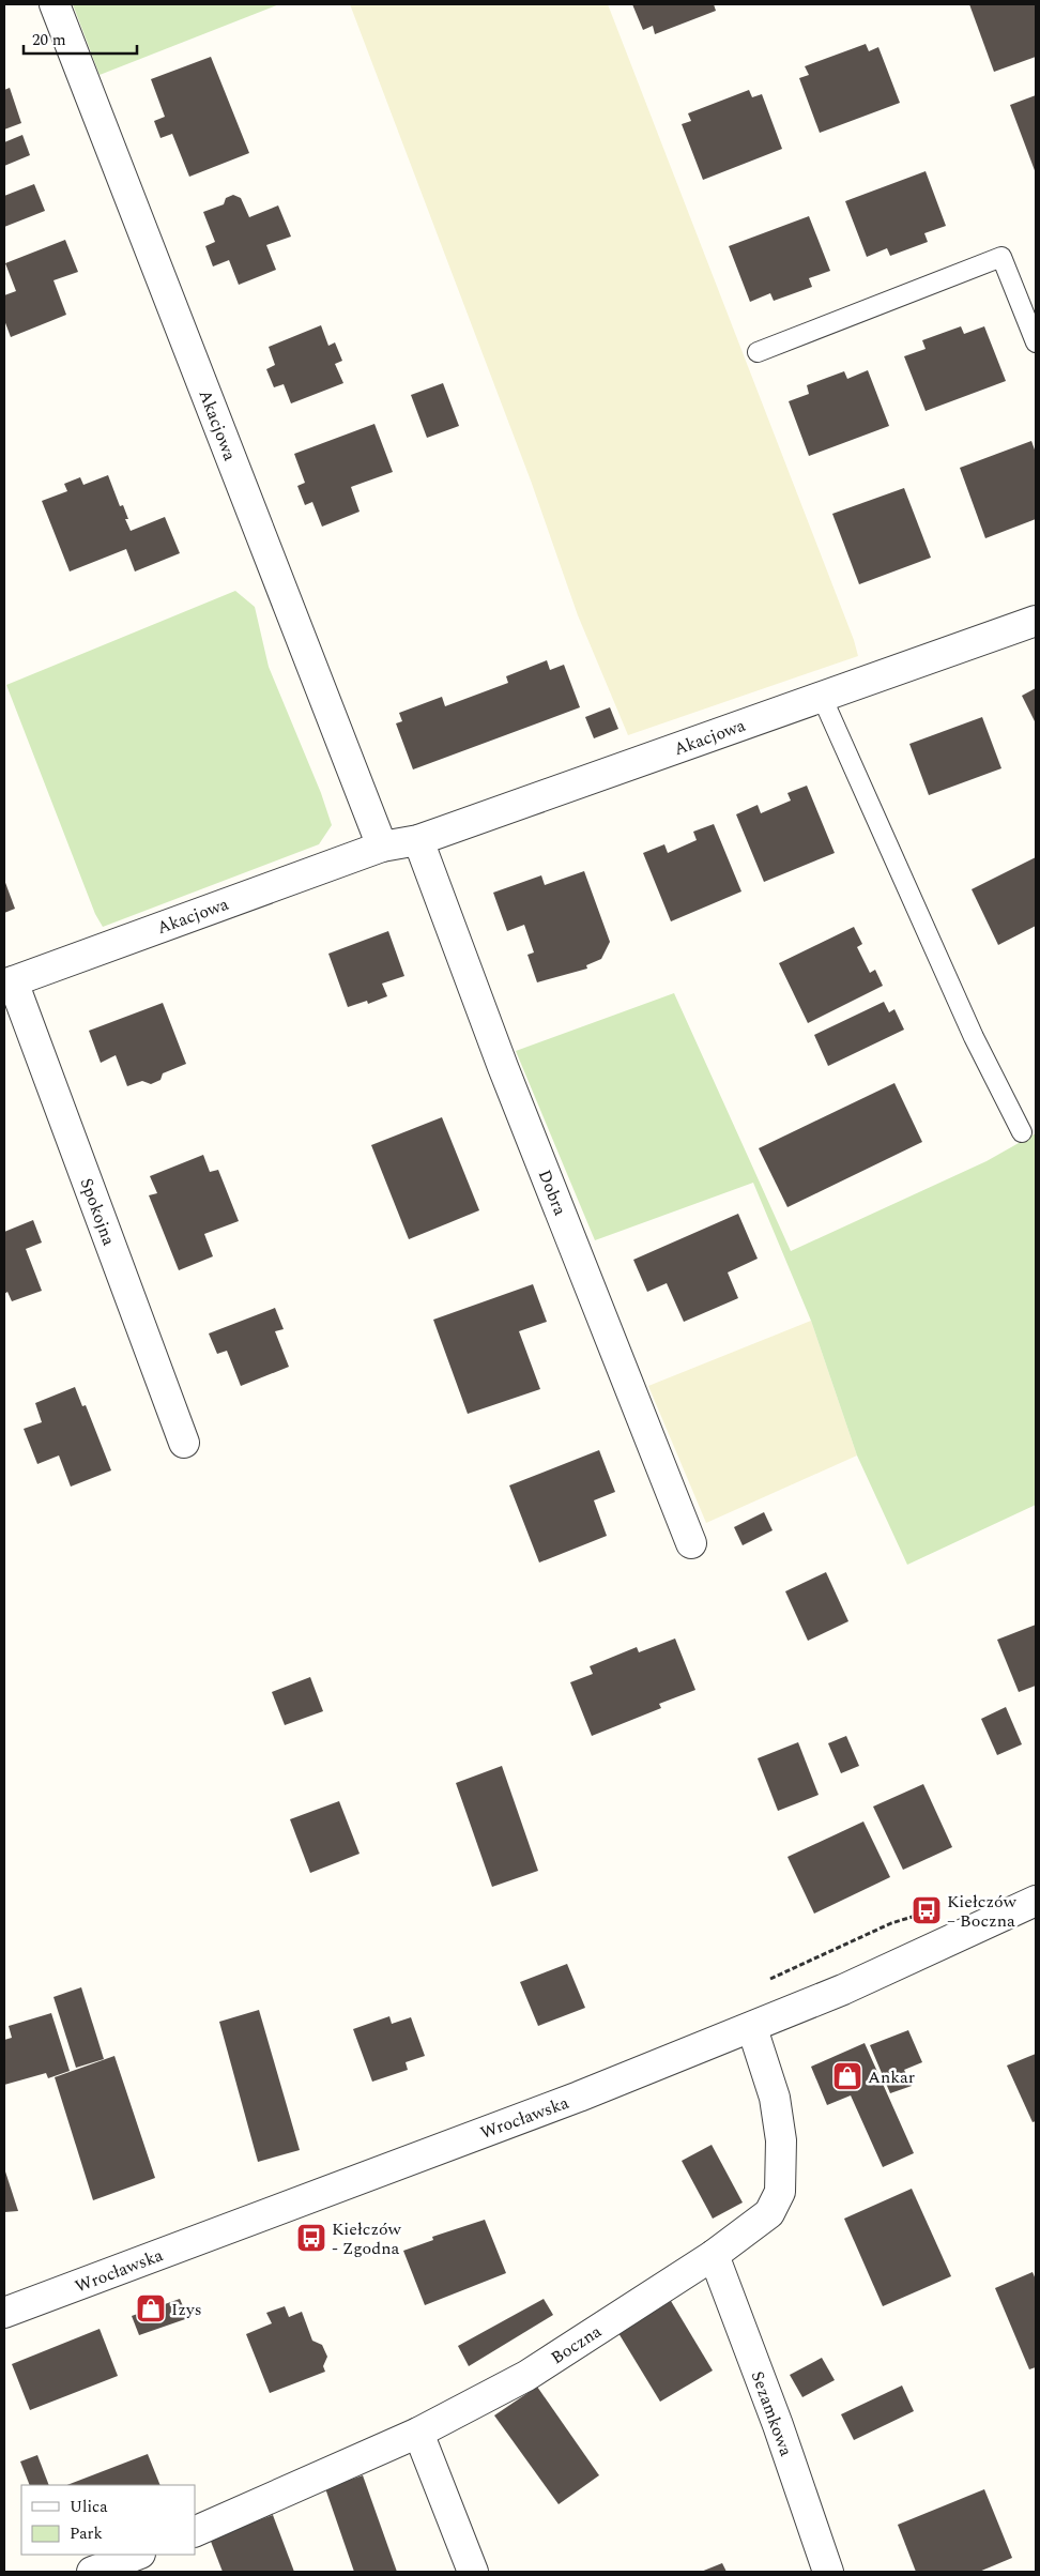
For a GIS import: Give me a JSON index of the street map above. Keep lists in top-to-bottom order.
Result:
{
  "streets": {
    "street": [
      "Akacjowa",
      "Dobra",
      "Spokojna",
      "Wrocławska",
      "Boczna",
      "Sezamkowa"
    ]
  },
  "crossings": [
    ["Akacjowa", "Dobra"],
    ["Akacjowa", "Spokojna"],
    ["Wrocławska", "Boczna"],
    ["Boczna", "Sezamkowa"]
  ],
  "places": {
    "bus stop": ["Kiełczów – Boczna", "Kiełczów - Zgodna"],
    "shop": ["Ankar", "Izys"]
  },
  "legend": ["Ulica", "Park"],
  "scale_bar": "20 m"
}
